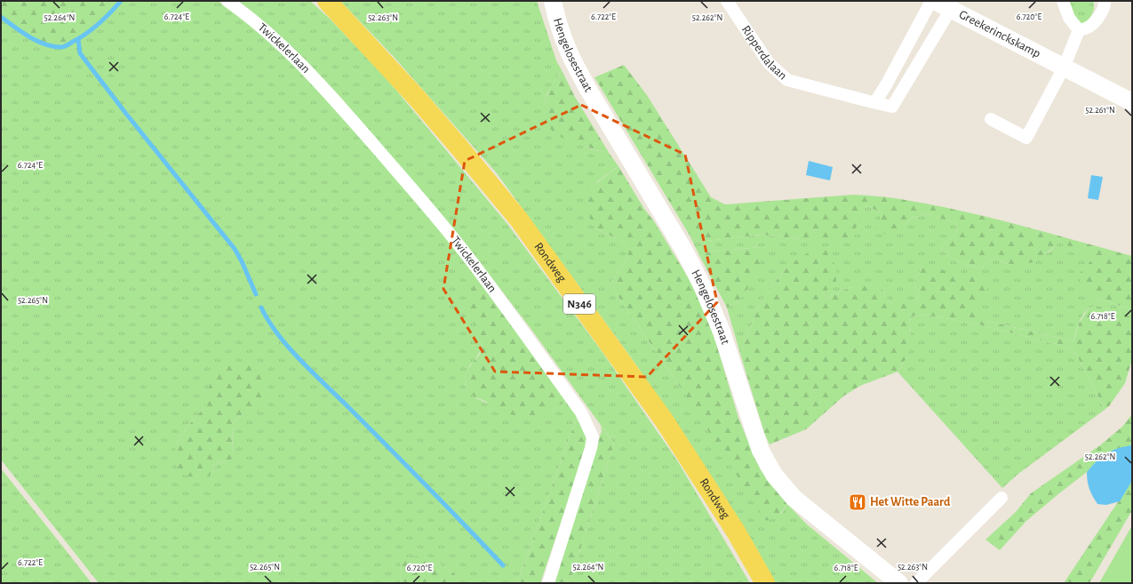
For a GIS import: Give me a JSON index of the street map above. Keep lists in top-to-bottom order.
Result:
{
  "streets": {
    "main road": ["Rondweg", "N346"],
    "street": [
      "Greekerinckskamp",
      "Twickelerlaan",
      "Ripperdalaan",
      "Hengelosestraat"
    ]
  },
  "crossings": [
    ["Greekerinckskamp", "Ripperdalaan"],
    ["Rondweg", "N346"]
  ],
  "places": {
    "restaurant": ["Het Witte Paard"]
  },
  "coordinates": [
    "6.724°E",
    "6.722°E",
    "6.720°E",
    "52.264°N",
    "52.263°N",
    "52.262°N",
    "52.261°N",
    "52.265°N",
    "6.718°E"
  ]
}
